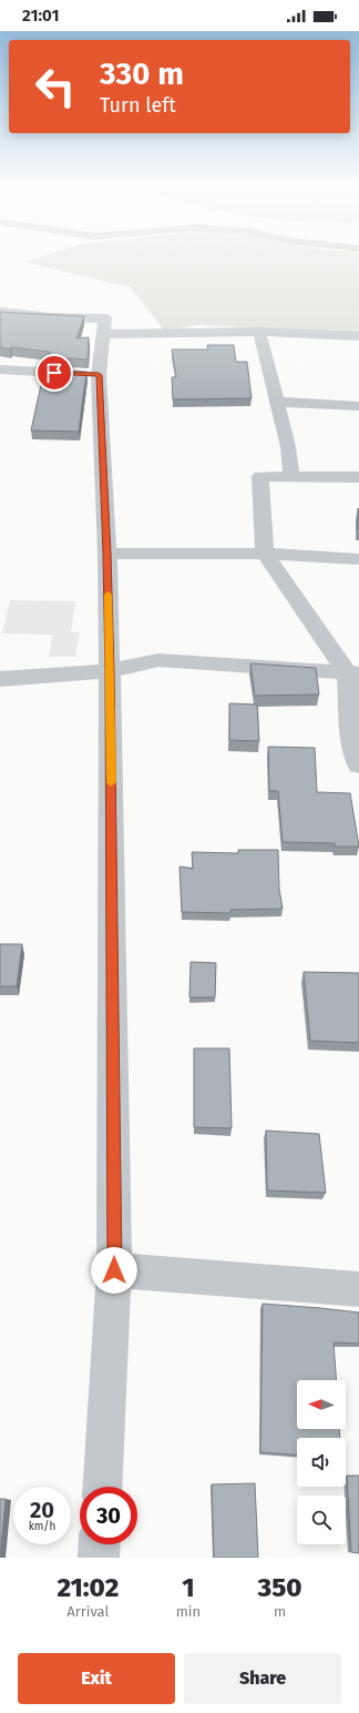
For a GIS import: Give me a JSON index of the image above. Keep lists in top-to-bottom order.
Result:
{
  "north": "left",
  "page": {
    "status": "21:01",
    "turn": ["330 m", "Turn left"],
    "speed": "20 km/h",
    "limit": "30",
    "eta": [
      "21:02",
      "Arrival",
      "1",
      "min",
      "350",
      "m"
    ],
    "buttons": ["Exit", "Share"]
  }
}
